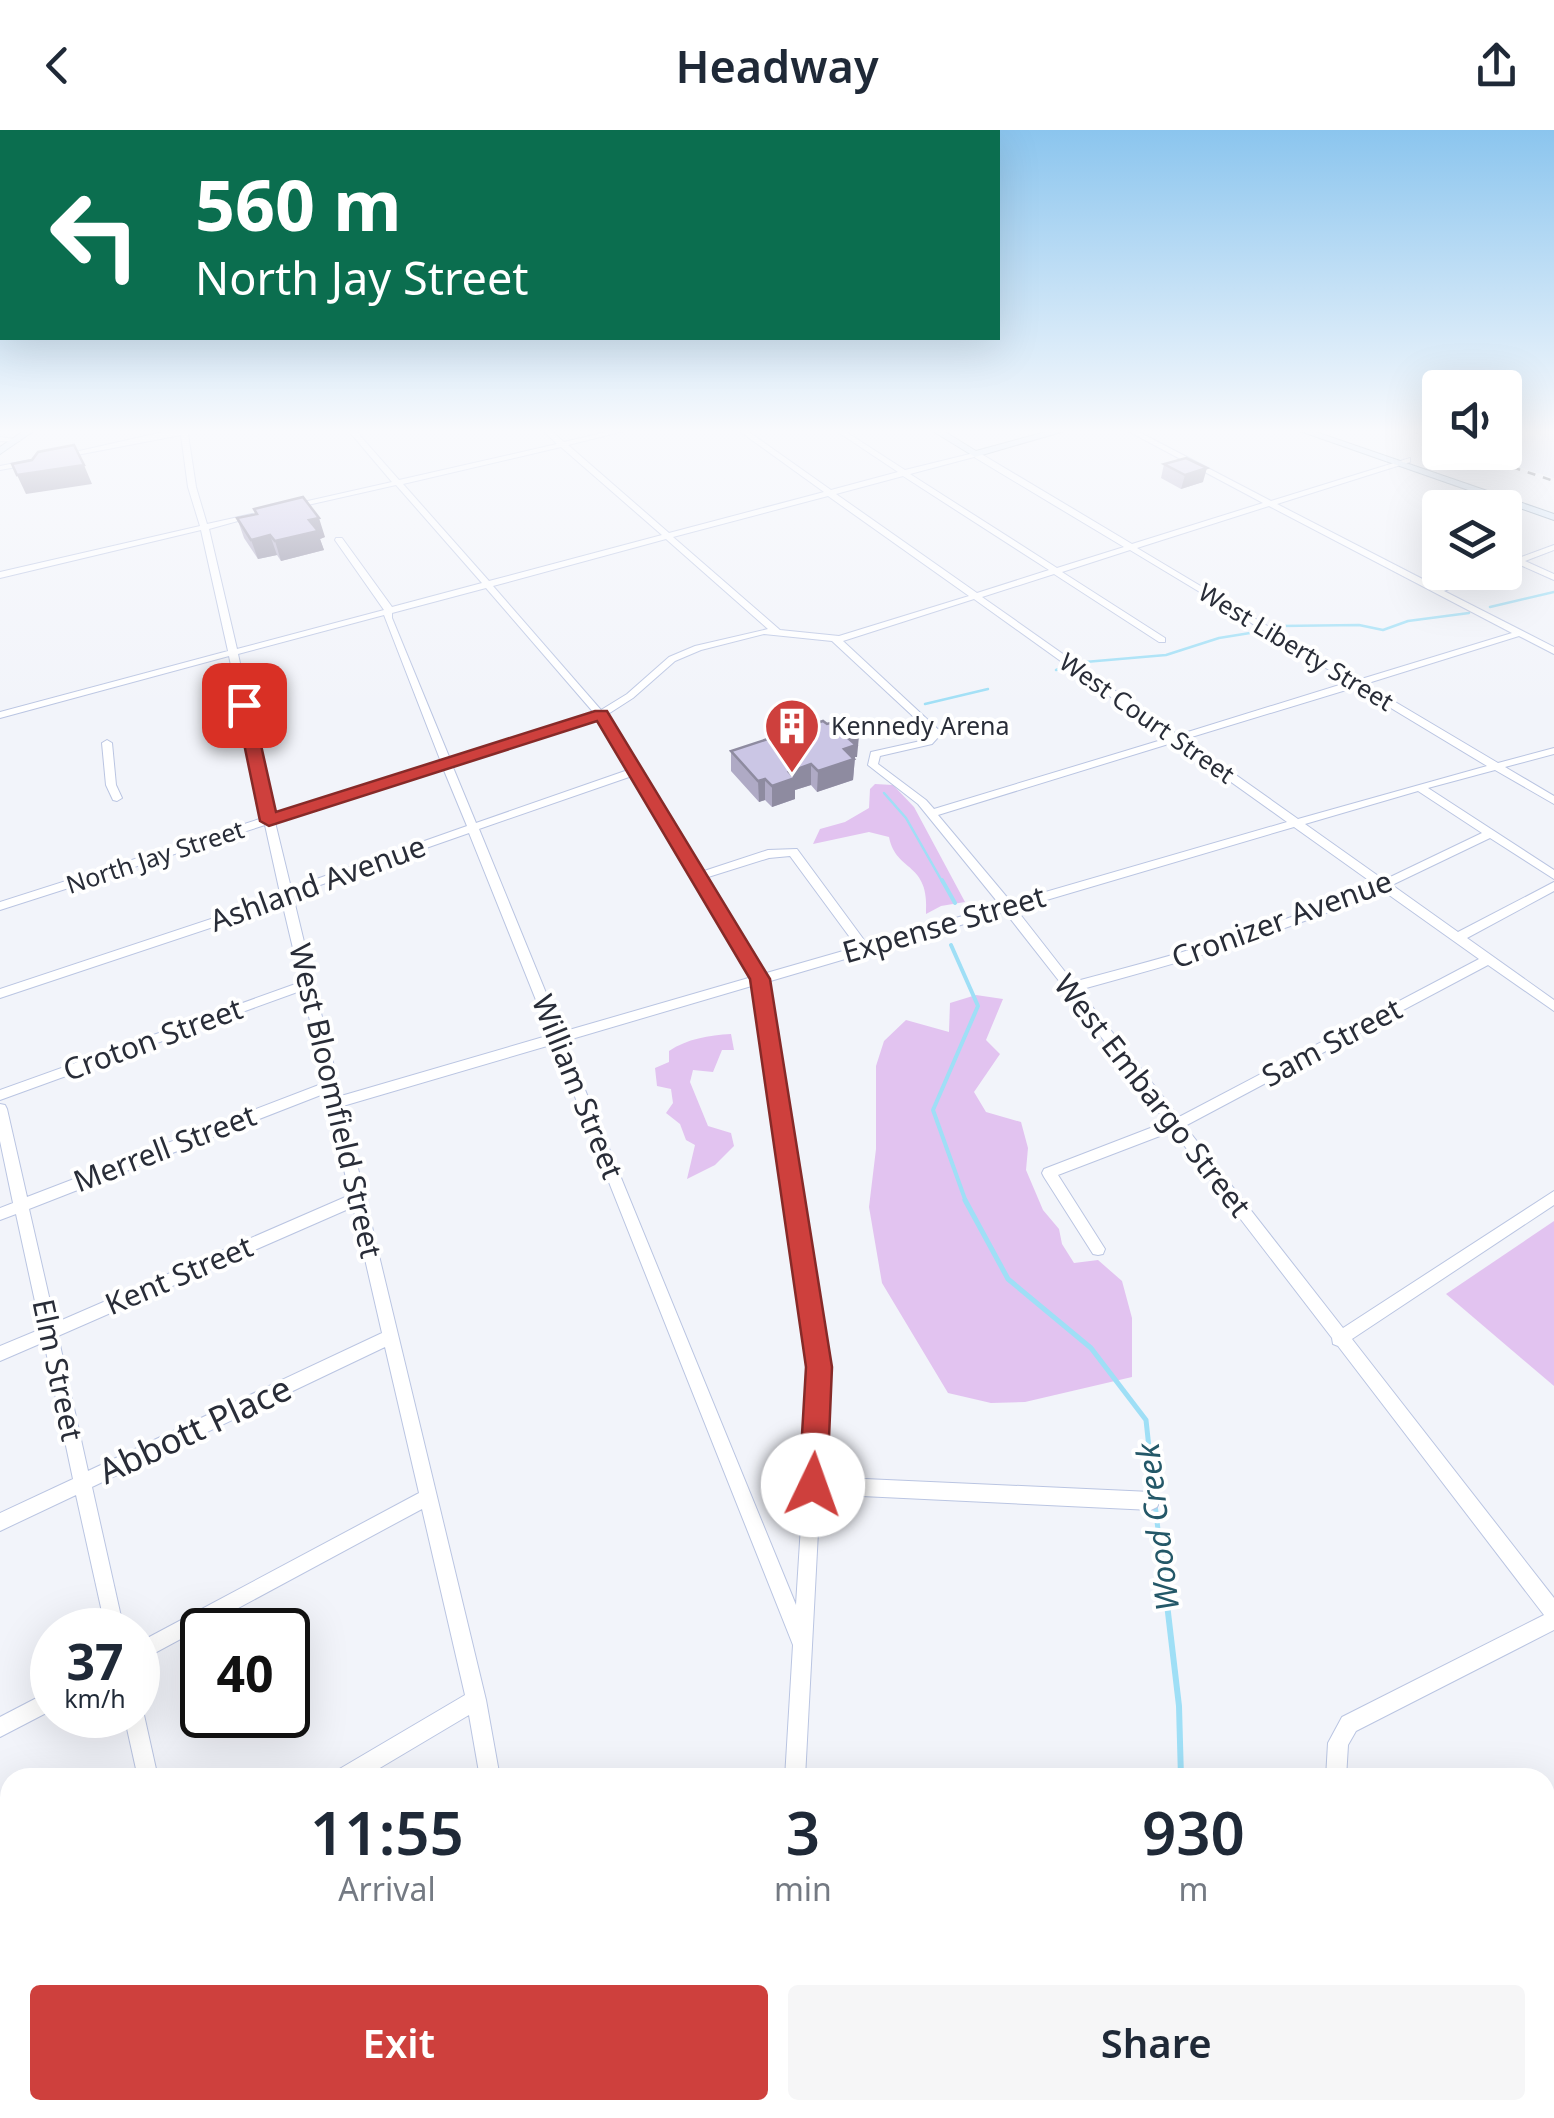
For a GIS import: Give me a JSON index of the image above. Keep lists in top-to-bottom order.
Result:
{
  "streets": {
    "street": [
      "West Liberty Street",
      "West Court Street",
      "North Jay Street",
      "Ashland Avenue",
      "Cronizer Avenue",
      "Expense Street",
      "Croton Street",
      "Sam Street",
      "William Street",
      "West Embargo Street",
      "West Bloomfield Street",
      "Merrell Street",
      "Kent Street",
      "Elm Street",
      "Abbott Place"
    ]
  },
  "crossings": [
    ["West Liberty Street", "North Jay Street"],
    ["West Liberty Street", "Expense Street"],
    ["West Court Street", "North Jay Street"],
    ["West Court Street", "Cronizer Avenue"],
    ["West Court Street", "Expense Street"],
    ["West Court Street", "Sam Street"],
    ["North Jay Street", "William Street"],
    ["North Jay Street", "West Embargo Street"],
    ["North Jay Street", "West Bloomfield Street"],
    ["Ashland Avenue", "William Street"],
    ["Ashland Avenue", "West Bloomfield Street"],
    ["Cronizer Avenue", "West Embargo Street"],
    ["Expense Street", "William Street"],
    ["Expense Street", "West Embargo Street"],
    ["Expense Street", "West Bloomfield Street"],
    ["Expense Street", "Merrell Street"],
    ["Croton Street", "West Bloomfield Street"],
    ["Sam Street", "West Embargo Street"],
    ["West Bloomfield Street", "Merrell Street"],
    ["West Bloomfield Street", "Kent Street"],
    ["West Bloomfield Street", "Abbott Place"],
    ["Merrell Street", "Elm Street"],
    ["Kent Street", "Elm Street"],
    ["Elm Street", "Abbott Place"]
  ],
  "water": ["Wood Creek"],
  "places": {
    "building": ["Kennedy Arena"]
  },
  "page": {
    "header": "Headway",
    "turn": ["560 m", "North Jay Street"],
    "speed": "37 km/h",
    "limit": "40",
    "eta": [
      "11:55",
      "Arrival",
      "3",
      "min",
      "930",
      "m"
    ],
    "buttons": ["Exit", "Share"]
  }
}
